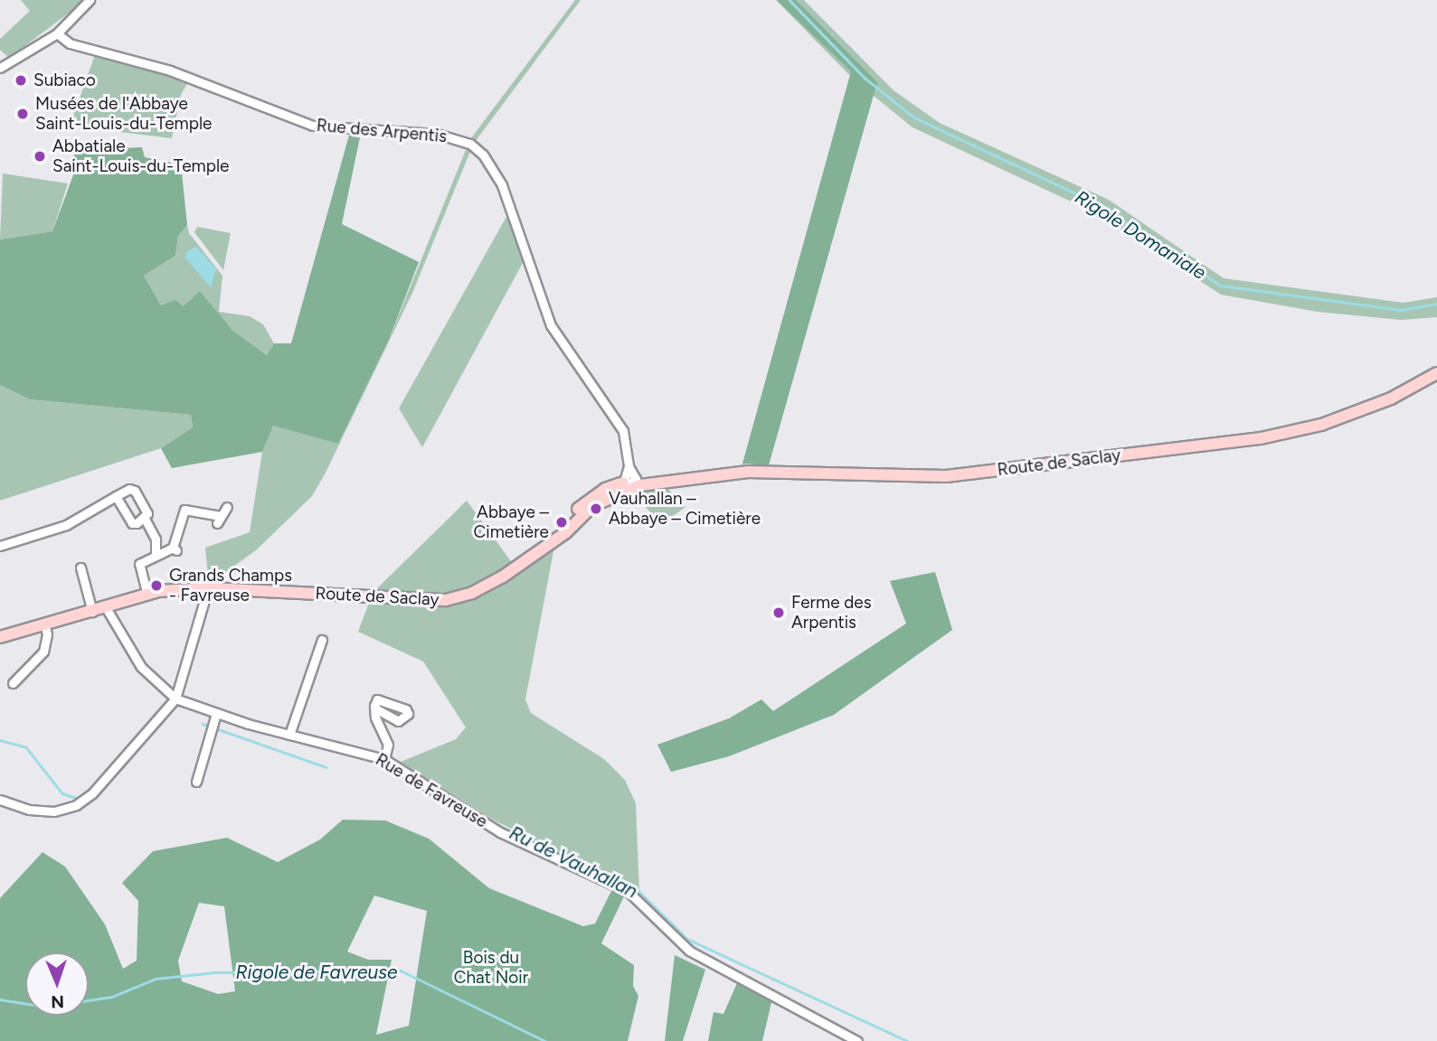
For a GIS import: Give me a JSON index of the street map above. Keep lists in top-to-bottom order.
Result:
{
  "streets": {
    "main road": ["Route de Saclay"],
    "street": ["Rue des Arpentis", "Rue de Favreuse"]
  },
  "crossings": [
    ["Rue des Arpentis", "Route de Saclay"],
    ["Route de Saclay", "Rue de Favreuse"]
  ],
  "water": ["Rigole Domaniale", "Ru de Vauhallan", "Rigole de Favreuse"],
  "parks": ["Bois du Chat Noir"],
  "places": [
    "Subiaco",
    "Musées de l'Abbaye Saint-Louis-du-Temple",
    "Abbatiale Saint-Louis-du-Temple",
    "Vauhallan – Abbaye – Cimetière",
    "Abbaye – Cimetière",
    "Grands Champs - Favreuse",
    "Ferme des Arpentis"
  ],
  "north": "bottom"
}
